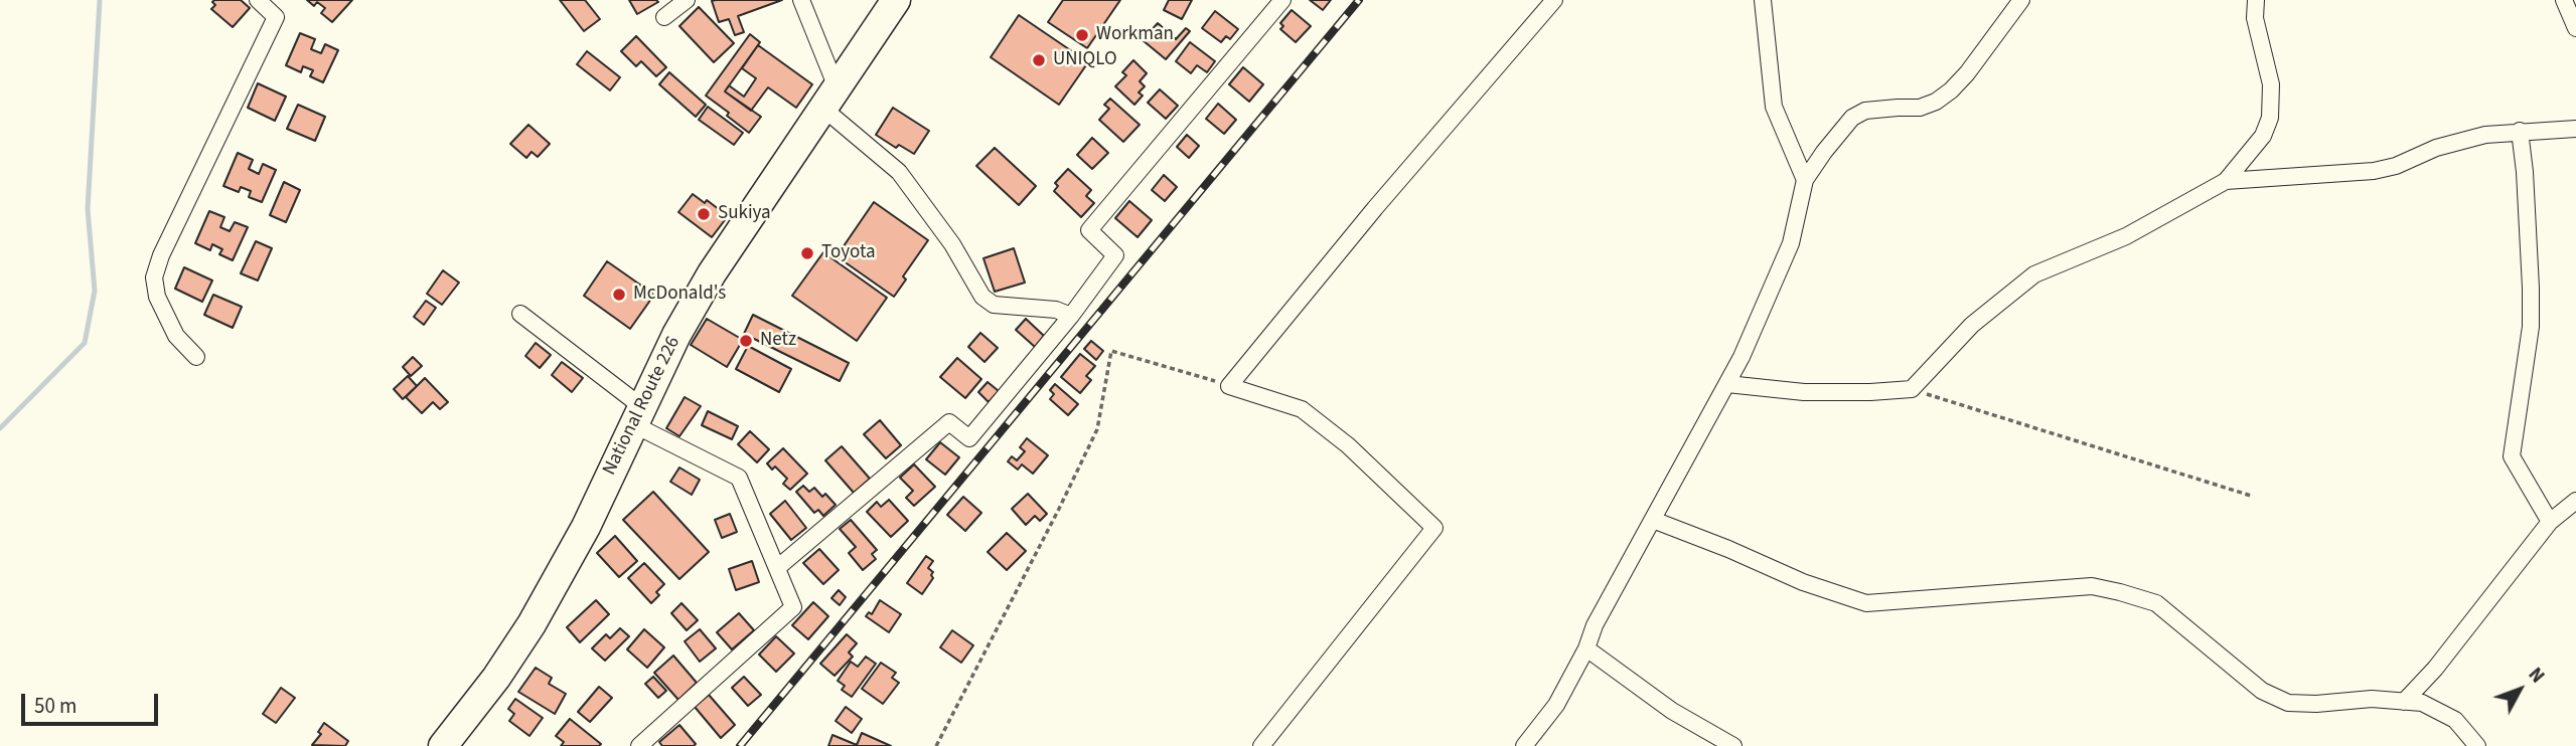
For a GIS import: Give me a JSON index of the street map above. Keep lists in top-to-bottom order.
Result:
{
  "streets": {
    "highway": ["National Route 226"]
  },
  "places": [
    "Workman",
    "UNIQLO",
    "Sukiya",
    "Toyota",
    "McDonald's",
    "Netz"
  ],
  "scale_bar": "50 m",
  "north": "top right"
}
